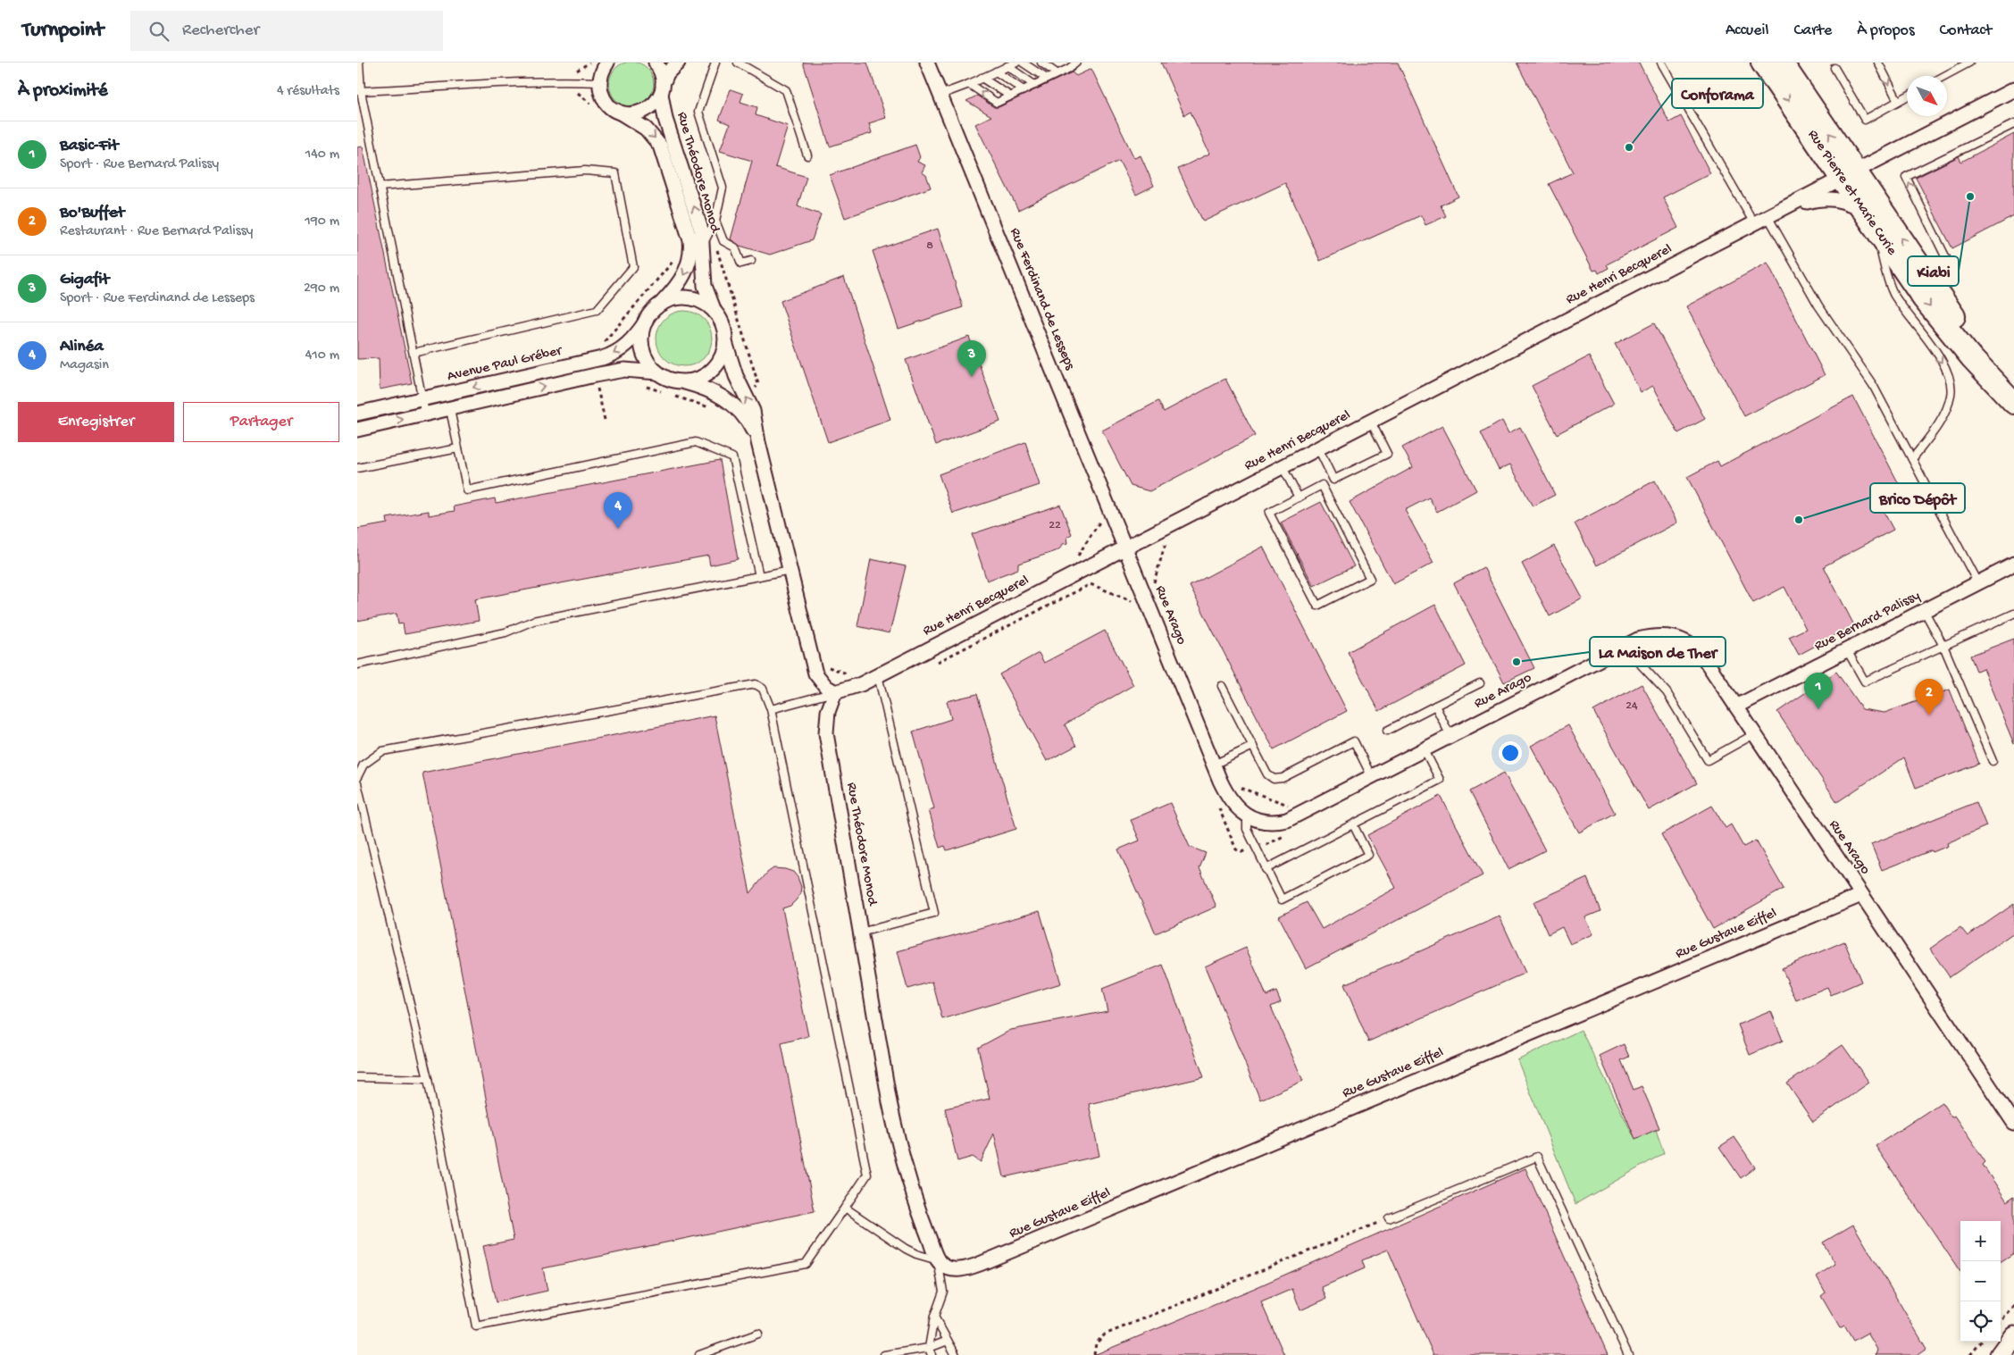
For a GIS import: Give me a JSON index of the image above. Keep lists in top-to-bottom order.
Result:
{
  "streets": {
    "main road": ["Rue Pierre et Marie Curie"],
    "street": [
      "Rue Théodore Monod",
      "Rue Henri Becquerel",
      "Rue Ferdinand de Lesseps",
      "Avenue Paul Gréber",
      "Rue Arago",
      "Rue Bernard Palissy",
      "Rue Gustave Eiffel"
    ]
  },
  "crossings": [
    ["Rue Théodore Monod", "Rue Henri Becquerel"],
    ["Rue Théodore Monod", "Avenue Paul Gréber"],
    ["Rue Théodore Monod", "Rue Gustave Eiffel"],
    ["Rue Pierre et Marie Curie", "Rue Henri Becquerel"],
    ["Rue Henri Becquerel", "Rue Ferdinand de Lesseps"],
    ["Rue Henri Becquerel", "Rue Arago"],
    ["Rue Ferdinand de Lesseps", "Rue Arago"],
    ["Rue Arago", "Rue Bernard Palissy"],
    ["Rue Arago", "Rue Gustave Eiffel"]
  ],
  "places": [
    "Conforama",
    "Kiabi",
    "Brico Dépôt",
    "La Maison de Ther"
  ],
  "house_numbers": ["8", "22", "24"],
  "north": "bottom right",
  "page": {
    "header": "Turnpoint",
    "search": "Rechercher",
    "nav": [
      "Accueil",
      "Carte",
      "À propos",
      "Contact"
    ],
    "heading": ["À proximité", "4 résultats"],
    "list": [
      {
        "mark": "1",
        "name": "Basic-Fit",
        "note": "Sport · Rue Bernard Palissy",
        "value": "140 m"
      },
      {
        "mark": "2",
        "name": "Bo'Buffet",
        "note": "Restaurant · Rue Bernard Palissy",
        "value": "190 m"
      },
      {
        "mark": "3",
        "name": "Gigafit",
        "note": "Sport · Rue Ferdinand de Lesseps",
        "value": "290 m"
      },
      {
        "mark": "4",
        "name": "Alinéa",
        "note": "Magasin",
        "value": "410 m"
      }
    ],
    "pins": [
      "3",
      "4",
      "1",
      "2"
    ],
    "buttons": ["Enregistrer", "Partager"],
    "map_buttons": ["+", "−"]
  }
}
